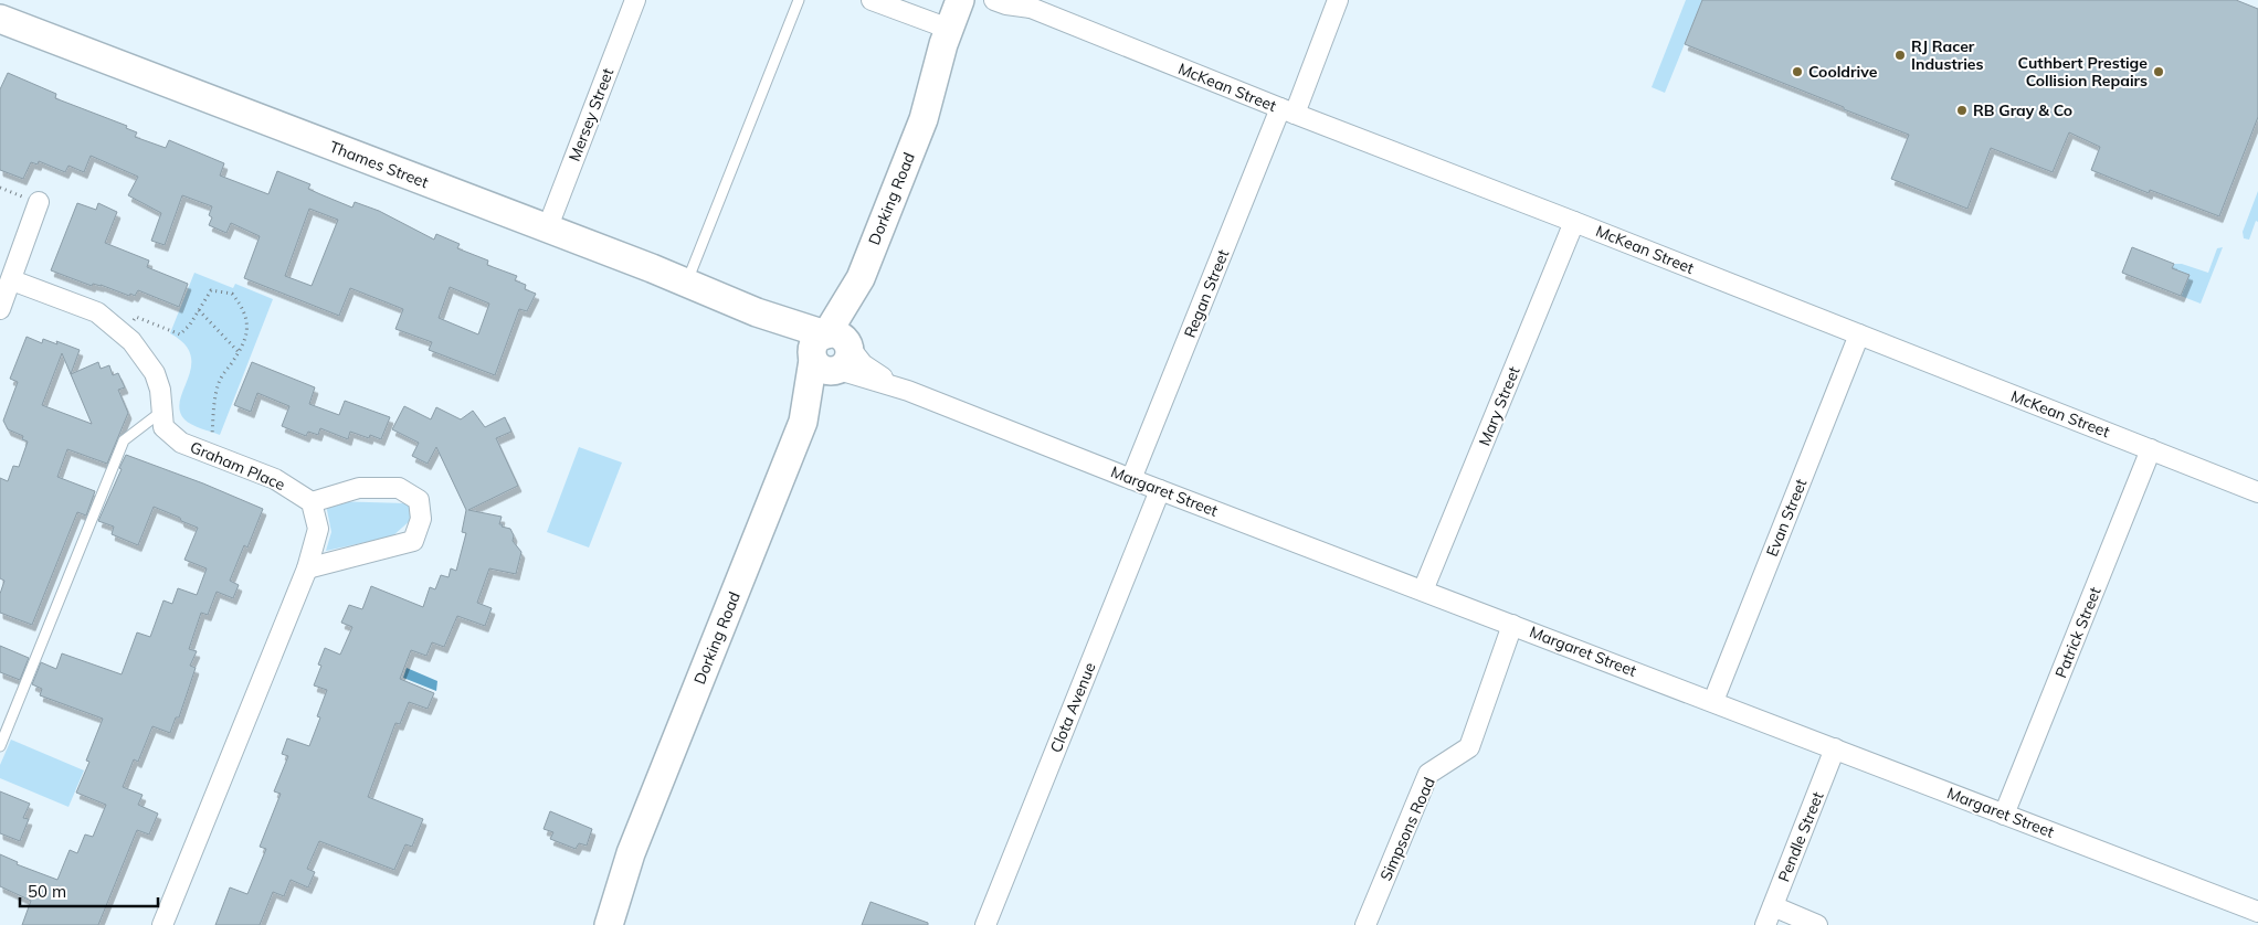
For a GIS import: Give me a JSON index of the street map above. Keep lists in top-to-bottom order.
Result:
{
  "streets": {
    "main road": ["Thames Street", "Dorking Road"],
    "street": [
      "McKean Street",
      "Mersey Street",
      "Regan Street",
      "Mary Street",
      "Graham Place",
      "Margaret Street",
      "Evan Street",
      "Patrick Street",
      "Clota Avenue",
      "Simpsons Road",
      "Pendle Street"
    ]
  },
  "crossings": [
    ["McKean Street", "Regan Street"],
    ["McKean Street", "Mary Street"],
    ["McKean Street", "Evan Street"],
    ["McKean Street", "Patrick Street"],
    ["Mersey Street", "Thames Street"],
    ["Thames Street", "Dorking Road"],
    ["Thames Street", "Margaret Street"],
    ["Dorking Road", "Margaret Street"],
    ["Regan Street", "Margaret Street"],
    ["Mary Street", "Margaret Street"],
    ["Margaret Street", "Evan Street"],
    ["Margaret Street", "Patrick Street"],
    ["Margaret Street", "Clota Avenue"],
    ["Margaret Street", "Simpsons Road"],
    ["Margaret Street", "Pendle Street"]
  ],
  "places": [
    "RJ Racer Industries",
    "Cooldrive",
    "Cuthbert Prestige Collision Repairs",
    "RB Gray & Co"
  ],
  "scale_bar": "50 m"
}
